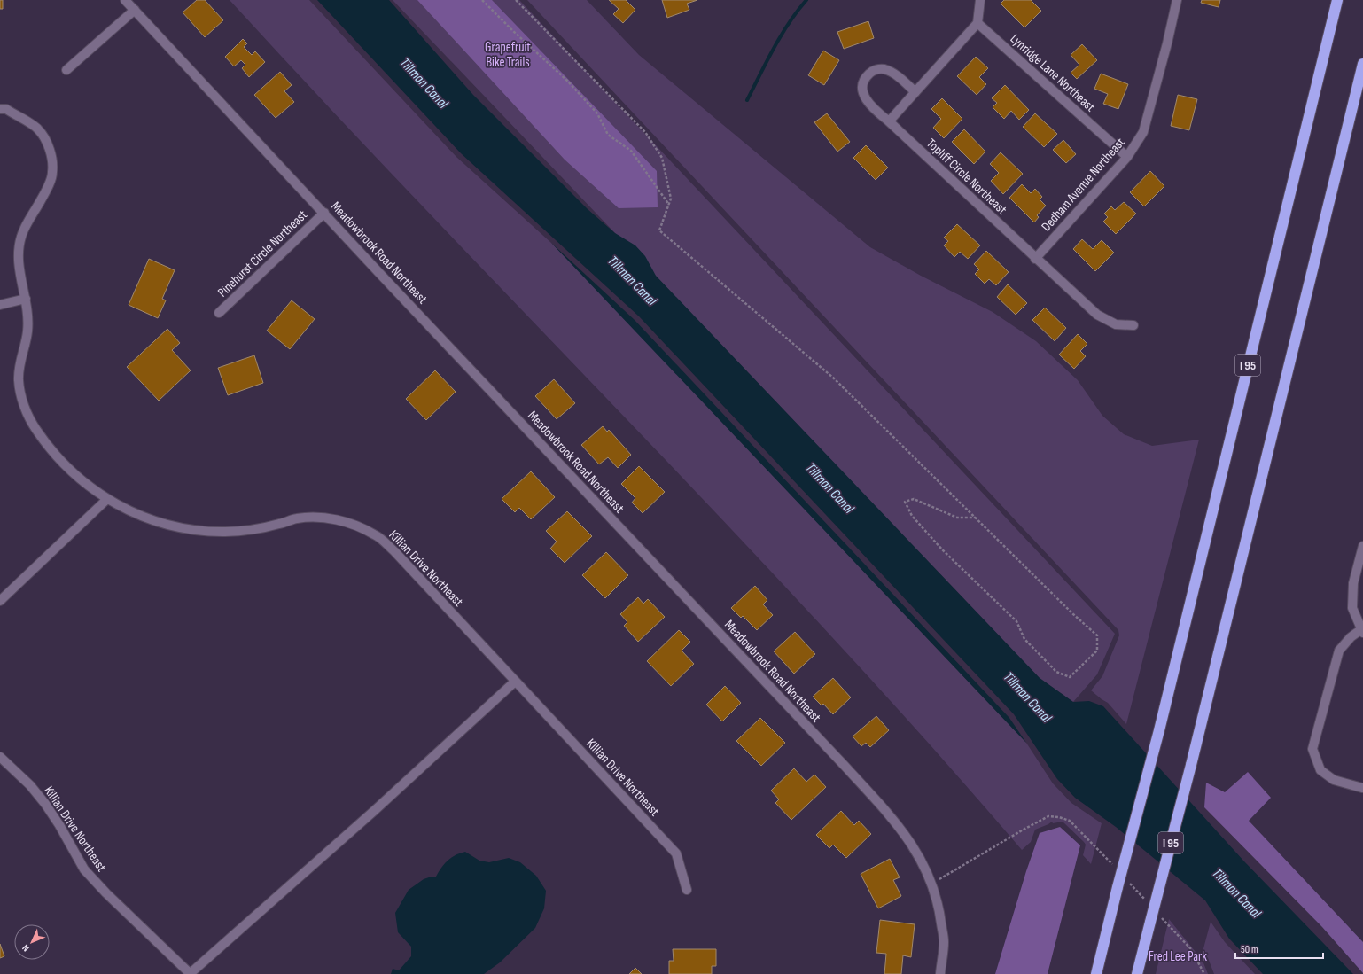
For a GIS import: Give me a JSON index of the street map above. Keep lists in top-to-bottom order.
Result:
{
  "streets": {
    "highway": ["I 95"],
    "street": [
      "Lynridge Lane Northeast",
      "Topliff Circle Northeast",
      "Dedham Avenue Northeast",
      "Meadowbrook Road Northeast",
      "Pinehurst Circle Northeast",
      "Killian Drive Northeast"
    ]
  },
  "crossings": [
    ["Lynridge Lane Northeast", "Dedham Avenue Northeast"],
    ["Topliff Circle Northeast", "Dedham Avenue Northeast"],
    ["Meadowbrook Road Northeast", "Pinehurst Circle Northeast"]
  ],
  "water": ["Tillman Canal"],
  "parks": ["Grapefruit Bike Trails", "Fred Lee Park"],
  "scale_bar": "50 m",
  "north": "bottom left"
}
